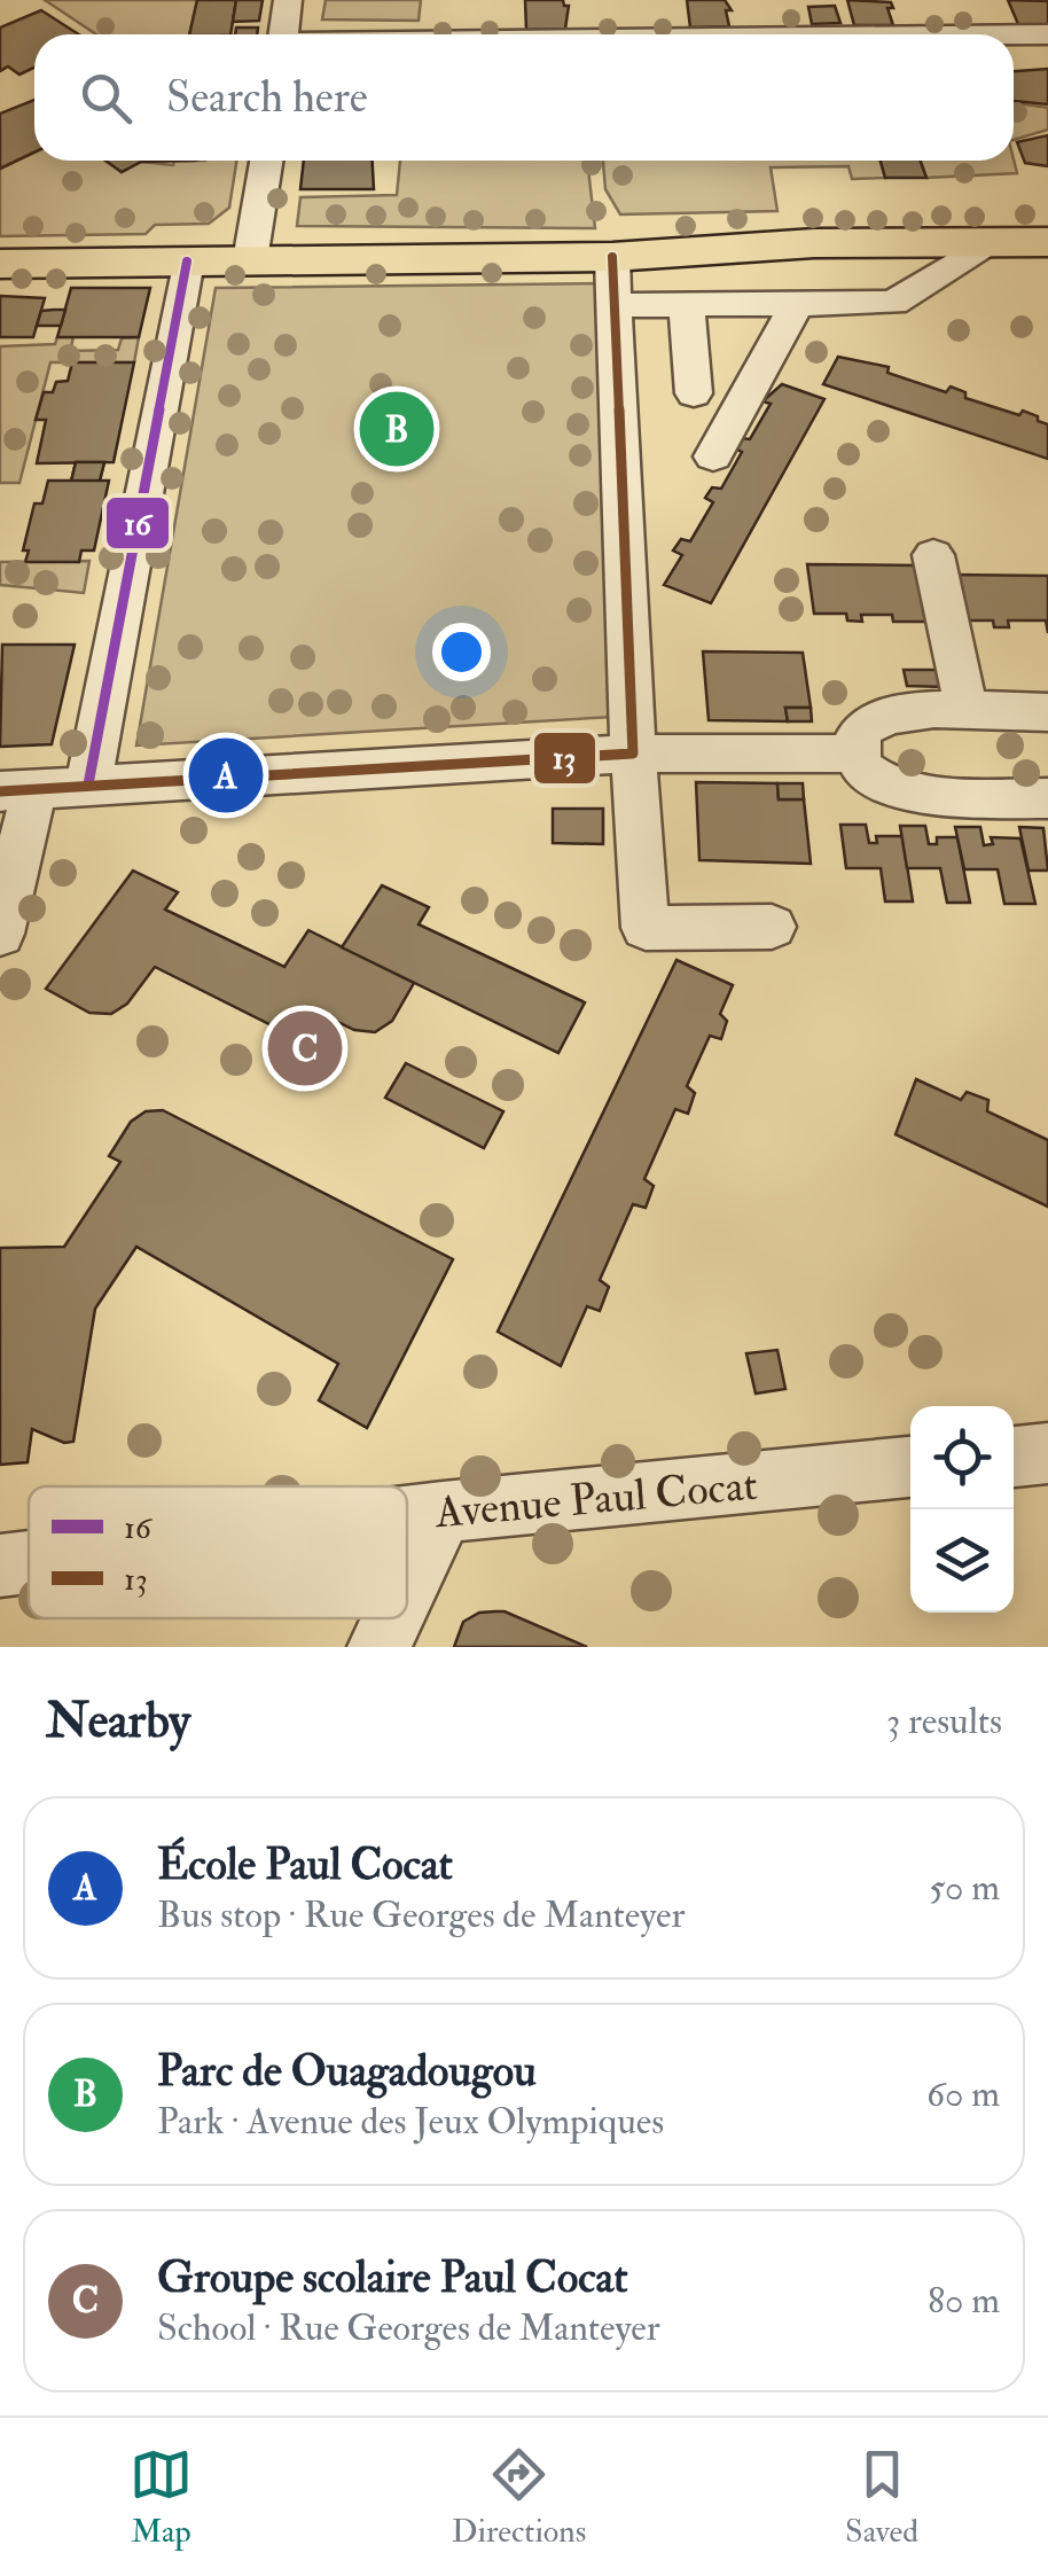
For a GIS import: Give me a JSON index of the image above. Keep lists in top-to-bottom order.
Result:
{
  "streets": {
    "street": ["Avenue Paul Cocat"]
  },
  "lines": ["transit line 13", "transit line 16"],
  "legend": ["16", "13"],
  "page": {
    "search": "Search here",
    "pins": ["B", "A", "C"],
    "heading": ["Nearby", "3 results"],
    "list": [
      {
        "mark": "A",
        "name": "École Paul Cocat",
        "note": "Bus stop · Rue Georges de Manteyer",
        "value": "50 m"
      },
      {
        "mark": "B",
        "name": "Parc de Ouagadougou",
        "note": "Park · Avenue des Jeux Olympiques",
        "value": "60 m"
      },
      {
        "mark": "C",
        "name": "Groupe scolaire Paul Cocat",
        "note": "School · Rue Georges de Manteyer",
        "value": "80 m"
      }
    ],
    "nav": ["Map", "Directions", "Saved"]
  }
}
